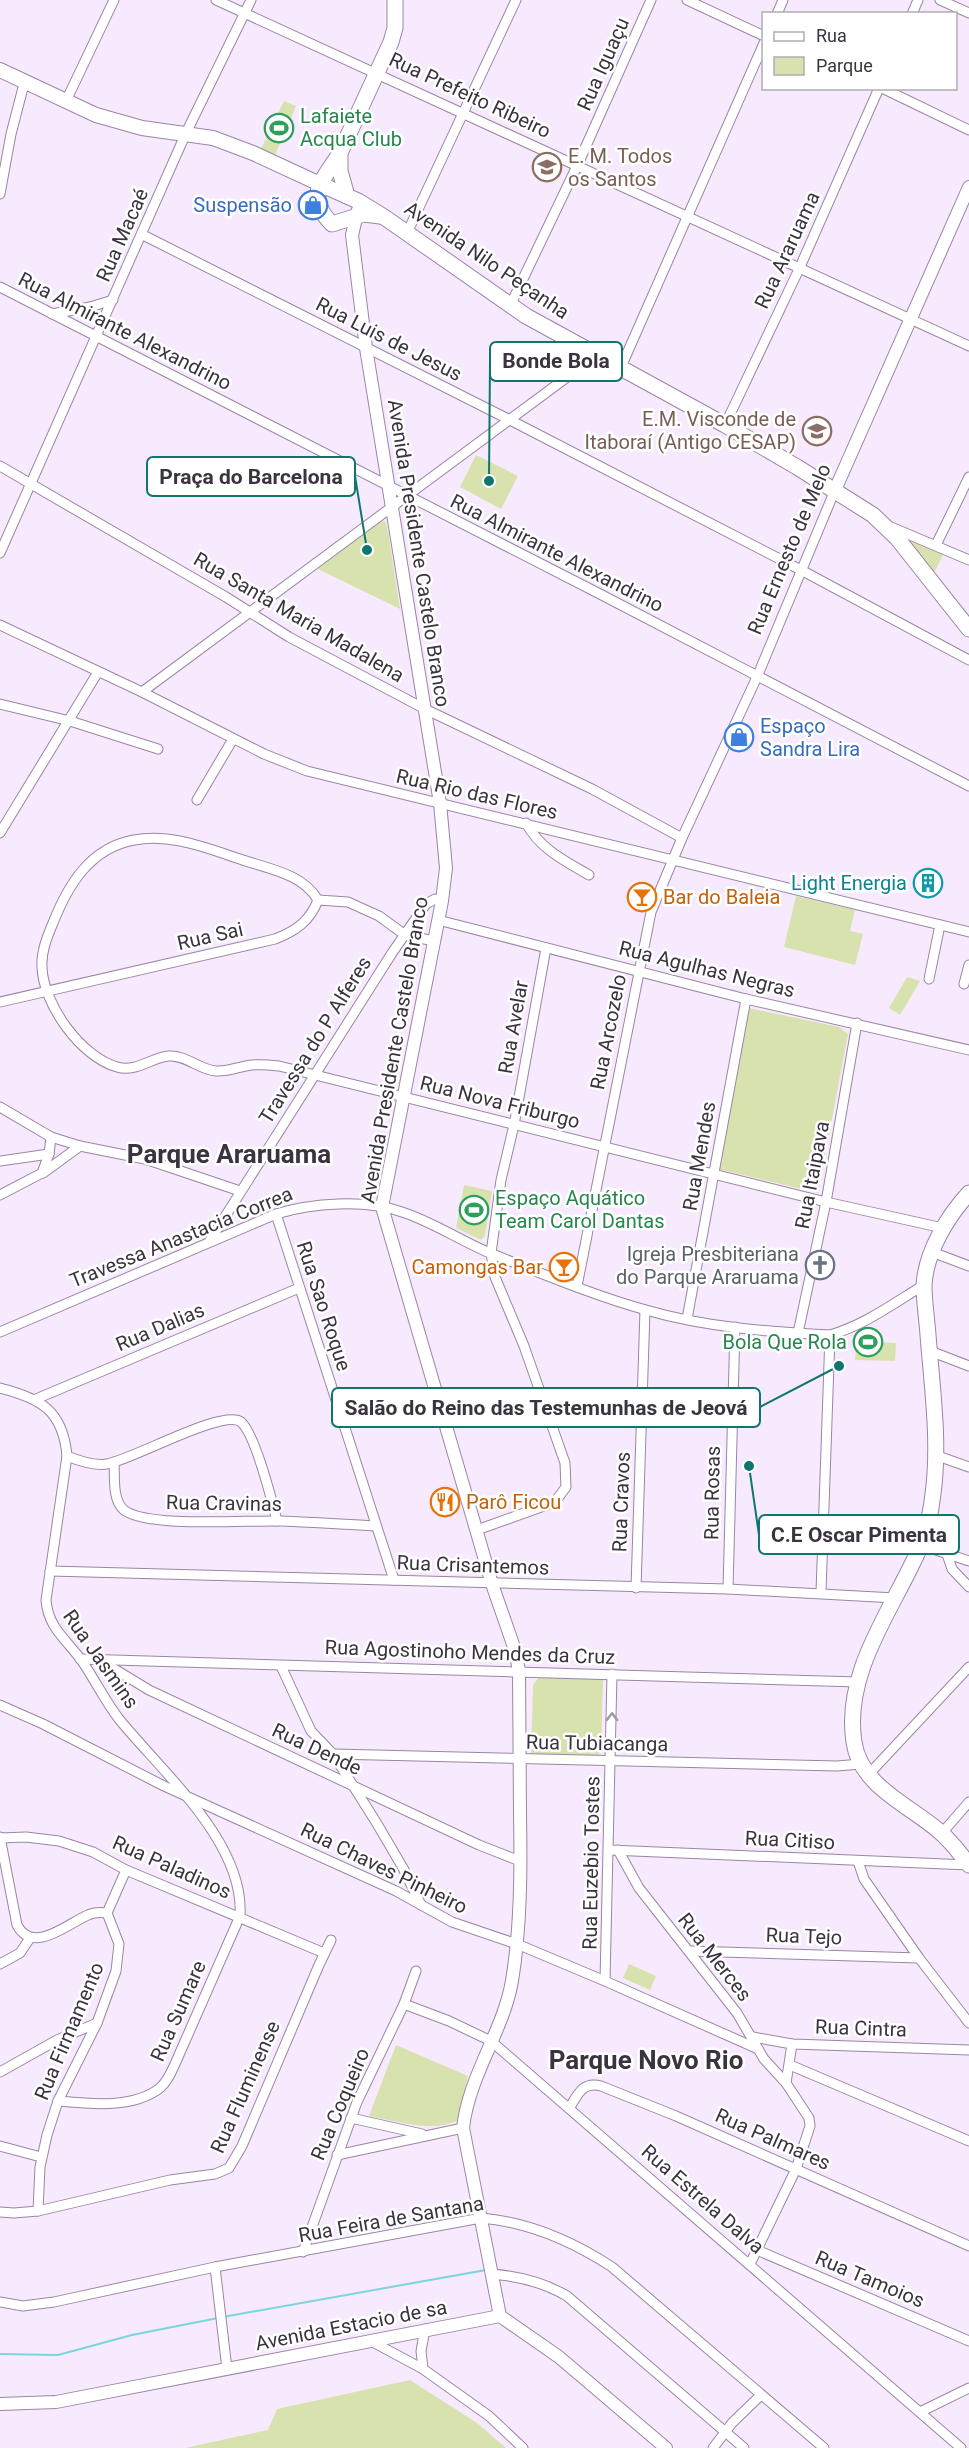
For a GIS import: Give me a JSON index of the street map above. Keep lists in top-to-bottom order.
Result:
{
  "streets": {
    "main road": ["Avenida Nilo Peçanha"],
    "street": [
      "Rua Iguaçu",
      "Rua Prefeito Ribeiro",
      "Rua Macaé",
      "Rua Araruama",
      "Rua Almirante Alexandrino",
      "Rua Luis de Jesus",
      "Rua Ernesto de Melo",
      "Avenida Presidente Castelo Branco",
      "Rua Santa Maria Madalena",
      "Rua Rio das Flores",
      "Rua Sai",
      "Rua Agulhas Negras",
      "Rua Avelar",
      "Rua Arcozelo",
      "Travessa do P Alferes",
      "Rua Nova Friburgo",
      "Rua Mendes",
      "Rua Itaipava",
      "Travessa Anastacia Correa",
      "Rua Sao Roque",
      "Rua Dalias",
      "Rua Rosas",
      "Rua Cravos",
      "Rua Cravinas",
      "Rua Crisantemos",
      "Rua Agostinoho Mendes da Cruz",
      "Rua Jasmins",
      "Rua Tubiacanga",
      "Rua Dende",
      "Rua Citiso",
      "Rua Euzebio Tostes",
      "Rua Paladinos",
      "Rua Chaves Pinheiro",
      "Rua Tejo",
      "Rua Merces",
      "Rua Sumare",
      "Rua Cintra",
      "Rua Firmamento",
      "Rua Fluminense",
      "Rua Coqueiro",
      "Rua Palmares",
      "Rua Estrela Dalva",
      "Rua Feira de Santana",
      "Rua Tamoios",
      "Avenida Estacio de sa"
    ]
  },
  "crossings": [
    ["Rua Iguaçu", "Rua Prefeito Ribeiro"],
    ["Rua Iguaçu", "Avenida Nilo Peçanha"],
    ["Rua Prefeito Ribeiro", "Rua Macaé"],
    ["Rua Prefeito Ribeiro", "Rua Araruama"],
    ["Rua Prefeito Ribeiro", "Rua Ernesto de Melo"],
    ["Rua Macaé", "Rua Almirante Alexandrino"],
    ["Rua Macaé", "Rua Luis de Jesus"],
    ["Rua Macaé", "Rua Santa Maria Madalena"],
    ["Rua Araruama", "Avenida Nilo Peçanha"],
    ["Avenida Nilo Peçanha", "Rua Ernesto de Melo"],
    ["Avenida Nilo Peçanha", "Avenida Presidente Castelo Branco"],
    ["Rua Almirante Alexandrino", "Rua Ernesto de Melo"],
    ["Rua Almirante Alexandrino", "Avenida Presidente Castelo Branco"],
    ["Rua Luis de Jesus", "Rua Ernesto de Melo"],
    ["Rua Luis de Jesus", "Avenida Presidente Castelo Branco"],
    ["Rua Ernesto de Melo", "Rua Santa Maria Madalena"],
    ["Rua Ernesto de Melo", "Rua Rio das Flores"],
    ["Rua Ernesto de Melo", "Rua Arcozelo"],
    ["Avenida Presidente Castelo Branco", "Rua Santa Maria Madalena"],
    ["Avenida Presidente Castelo Branco", "Rua Rio das Flores"],
    ["Avenida Presidente Castelo Branco", "Rua Agulhas Negras"],
    ["Avenida Presidente Castelo Branco", "Rua Avelar"],
    ["Avenida Presidente Castelo Branco", "Travessa do P Alferes"],
    ["Avenida Presidente Castelo Branco", "Rua Nova Friburgo"],
    ["Avenida Presidente Castelo Branco", "Travessa Anastacia Correa"],
    ["Avenida Presidente Castelo Branco", "Rua Crisantemos"],
    ["Avenida Presidente Castelo Branco", "Rua Agostinoho Mendes da Cruz"],
    ["Avenida Presidente Castelo Branco", "Rua Tubiacanga"],
    ["Avenida Presidente Castelo Branco", "Rua Dende"],
    ["Avenida Presidente Castelo Branco", "Rua Chaves Pinheiro"],
    ["Avenida Presidente Castelo Branco", "Rua Estrela Dalva"],
    ["Avenida Presidente Castelo Branco", "Rua Feira de Santana"],
    ["Avenida Presidente Castelo Branco", "Avenida Estacio de sa"],
    ["Rua Rio das Flores", "Rua Arcozelo"],
    ["Rua Sai", "Rua Nova Friburgo"],
    ["Rua Agulhas Negras", "Rua Avelar"],
    ["Rua Agulhas Negras", "Rua Arcozelo"],
    ["Rua Agulhas Negras", "Rua Mendes"],
    ["Rua Agulhas Negras", "Rua Itaipava"],
    ["Rua Avelar", "Rua Nova Friburgo"],
    ["Rua Avelar", "Travessa Anastacia Correa"],
    ["Rua Arcozelo", "Rua Nova Friburgo"],
    ["Rua Arcozelo", "Travessa Anastacia Correa"],
    ["Travessa do P Alferes", "Rua Nova Friburgo"],
    ["Travessa do P Alferes", "Travessa Anastacia Correa"],
    ["Rua Nova Friburgo", "Rua Mendes"],
    ["Rua Nova Friburgo", "Rua Itaipava"],
    ["Rua Mendes", "Travessa Anastacia Correa"],
    ["Rua Itaipava", "Travessa Anastacia Correa"],
    ["Travessa Anastacia Correa", "Rua Sao Roque"],
    ["Travessa Anastacia Correa", "Rua Rosas"],
    ["Travessa Anastacia Correa", "Rua Cravos"],
    ["Rua Sao Roque", "Rua Dalias"],
    ["Rua Sao Roque", "Rua Cravinas"],
    ["Rua Sao Roque", "Rua Crisantemos"],
    ["Rua Dalias", "Rua Jasmins"],
    ["Rua Rosas", "Rua Crisantemos"],
    ["Rua Cravos", "Rua Crisantemos"],
    ["Rua Crisantemos", "Rua Jasmins"],
    ["Rua Agostinoho Mendes da Cruz", "Rua Jasmins"],
    ["Rua Agostinoho Mendes da Cruz", "Rua Dende"],
    ["Rua Agostinoho Mendes da Cruz", "Rua Euzebio Tostes"],
    ["Rua Jasmins", "Rua Paladinos"],
    ["Rua Jasmins", "Rua Chaves Pinheiro"],
    ["Rua Jasmins", "Rua Sumare"],
    ["Rua Tubiacanga", "Rua Euzebio Tostes"],
    ["Rua Citiso", "Rua Euzebio Tostes"],
    ["Rua Citiso", "Rua Merces"],
    ["Rua Euzebio Tostes", "Rua Chaves Pinheiro"],
    ["Rua Euzebio Tostes", "Rua Merces"],
    ["Rua Paladinos", "Rua Sumare"],
    ["Rua Paladinos", "Rua Fluminense"],
    ["Rua Chaves Pinheiro", "Rua Merces"],
    ["Rua Tejo", "Rua Merces"],
    ["Rua Merces", "Rua Cintra"],
    ["Rua Merces", "Rua Palmares"],
    ["Rua Merces", "Rua Estrela Dalva"],
    ["Rua Merces", "Rua Tamoios"],
    ["Rua Sumare", "Rua Firmamento"],
    ["Rua Firmamento", "Rua Fluminense"],
    ["Rua Coqueiro", "Rua Estrela Dalva"],
    ["Rua Coqueiro", "Rua Feira de Santana"],
    ["Rua Palmares", "Rua Estrela Dalva"]
  ],
  "districts": ["Parque Araruama", "Parque Novo Rio"],
  "places": {
    "sports": ["Lafaiete Acqua Club", "Espaço Aquático Team Carol Dantas", "Bola Que Rola"],
    "school or university": ["E. M. Todos os Santos", "E.M. Visconde de Itaboraí (Antigo CESAP)"],
    "shop": ["Suspensão", "Espaço Sandra Lira"],
    "other": [
      "Bonde Bola",
      "Praça do Barcelona",
      "Salão do Reino das Testemunhas de Jeová",
      "C.E Oscar Pimenta"
    ],
    "building": ["Light Energia"],
    "bar": ["Bar do Baleia", "Camongas Bar"],
    "church": ["Igreja Presbiteriana do Parque Araruama"],
    "restaurant": ["Parô Ficou"]
  },
  "legend": ["Rua", "Parque"]
}
